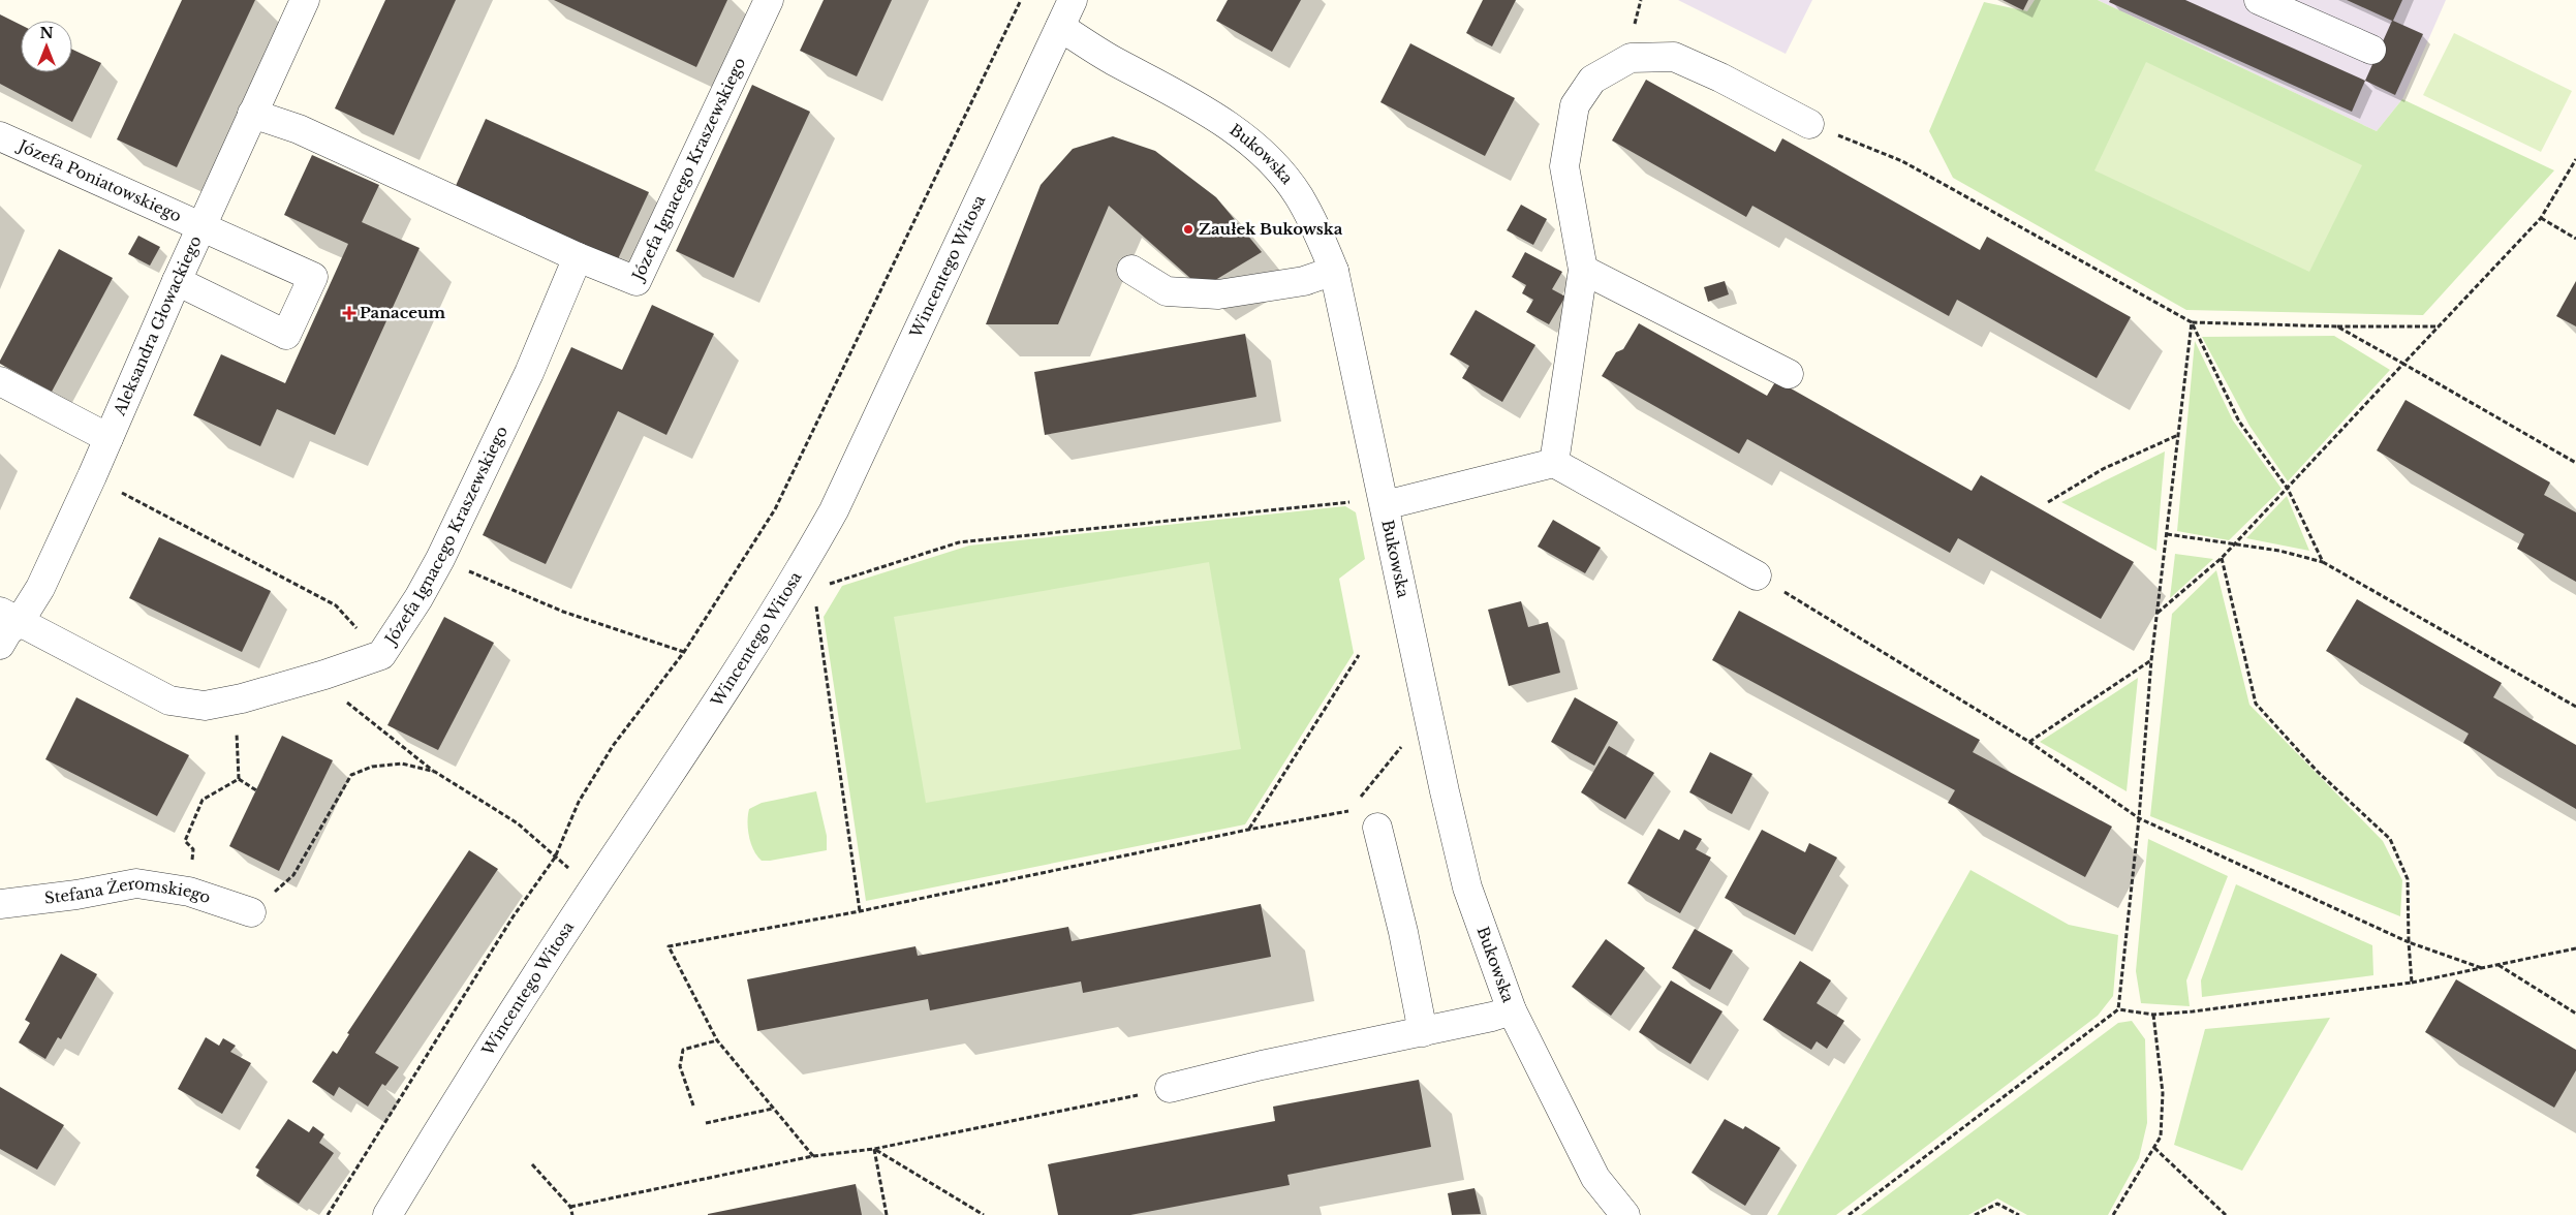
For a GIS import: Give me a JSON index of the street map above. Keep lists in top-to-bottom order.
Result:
{
  "streets": {
    "street": [
      "Bukowska",
      "Józefa Ignacego Kraszewskiego",
      "Józefa Poniatowskiego",
      "Wincentego Witosa",
      "Aleksandra Głowackiego",
      "Stefana Żeromskiego"
    ]
  },
  "crossings": [
    ["Bukowska", "Wincentego Witosa"],
    ["Józefa Ignacego Kraszewskiego", "Aleksandra Głowackiego"],
    ["Józefa Poniatowskiego", "Aleksandra Głowackiego"]
  ],
  "places": {
    "other": ["Zaułek Bukowska"],
    "health": ["Panaceum"]
  },
  "north": "top"
}
